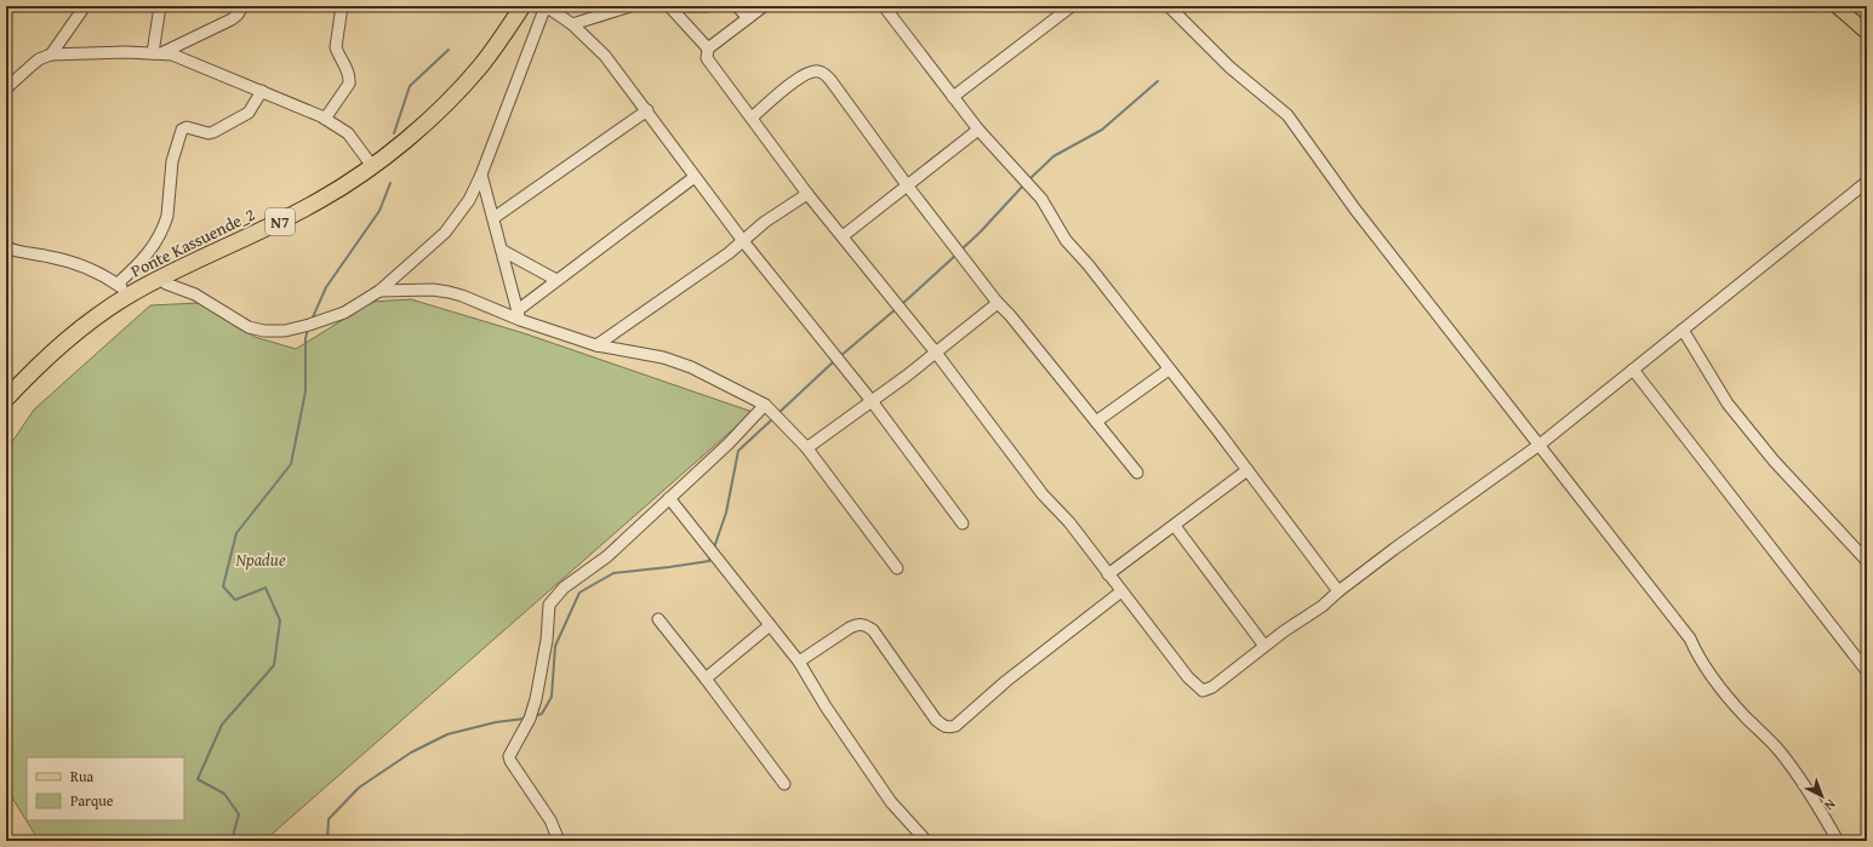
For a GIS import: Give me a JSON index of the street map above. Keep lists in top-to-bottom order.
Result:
{
  "streets": {
    "highway": ["N7", "Ponte Kassuende_2"]
  },
  "parks": ["Npadue"],
  "legend": ["Rua", "Parque"],
  "north": "bottom right"
}
